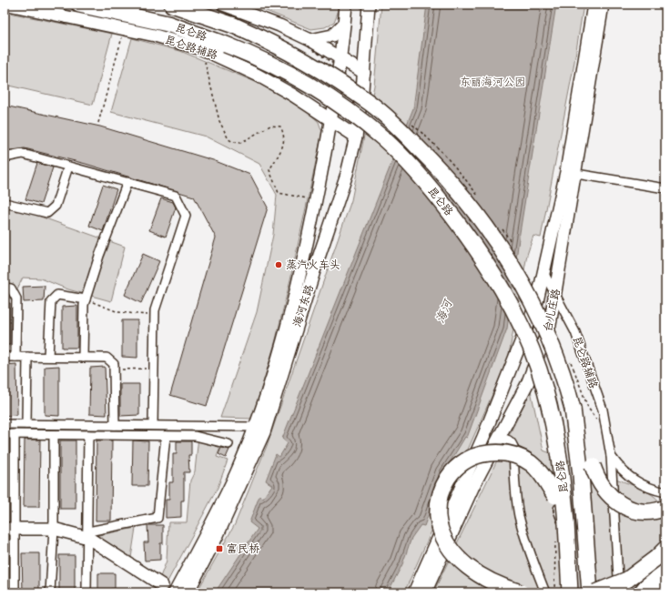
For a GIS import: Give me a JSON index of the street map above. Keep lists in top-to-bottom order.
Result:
{
  "streets": {
    "highway": ["昆仑路"],
    "main road": ["昆仑路辅路", "海河东路", "台儿庄路"]
  },
  "crossings": [
    ["昆仑路辅路", "海河东路"],
    ["昆仑路辅路", "台儿庄路"]
  ],
  "water": ["海河"],
  "parks": ["东丽海河公园"],
  "places": {
    "other": ["蒸汽火车头"],
    "transit": ["富民桥"]
  }
}
